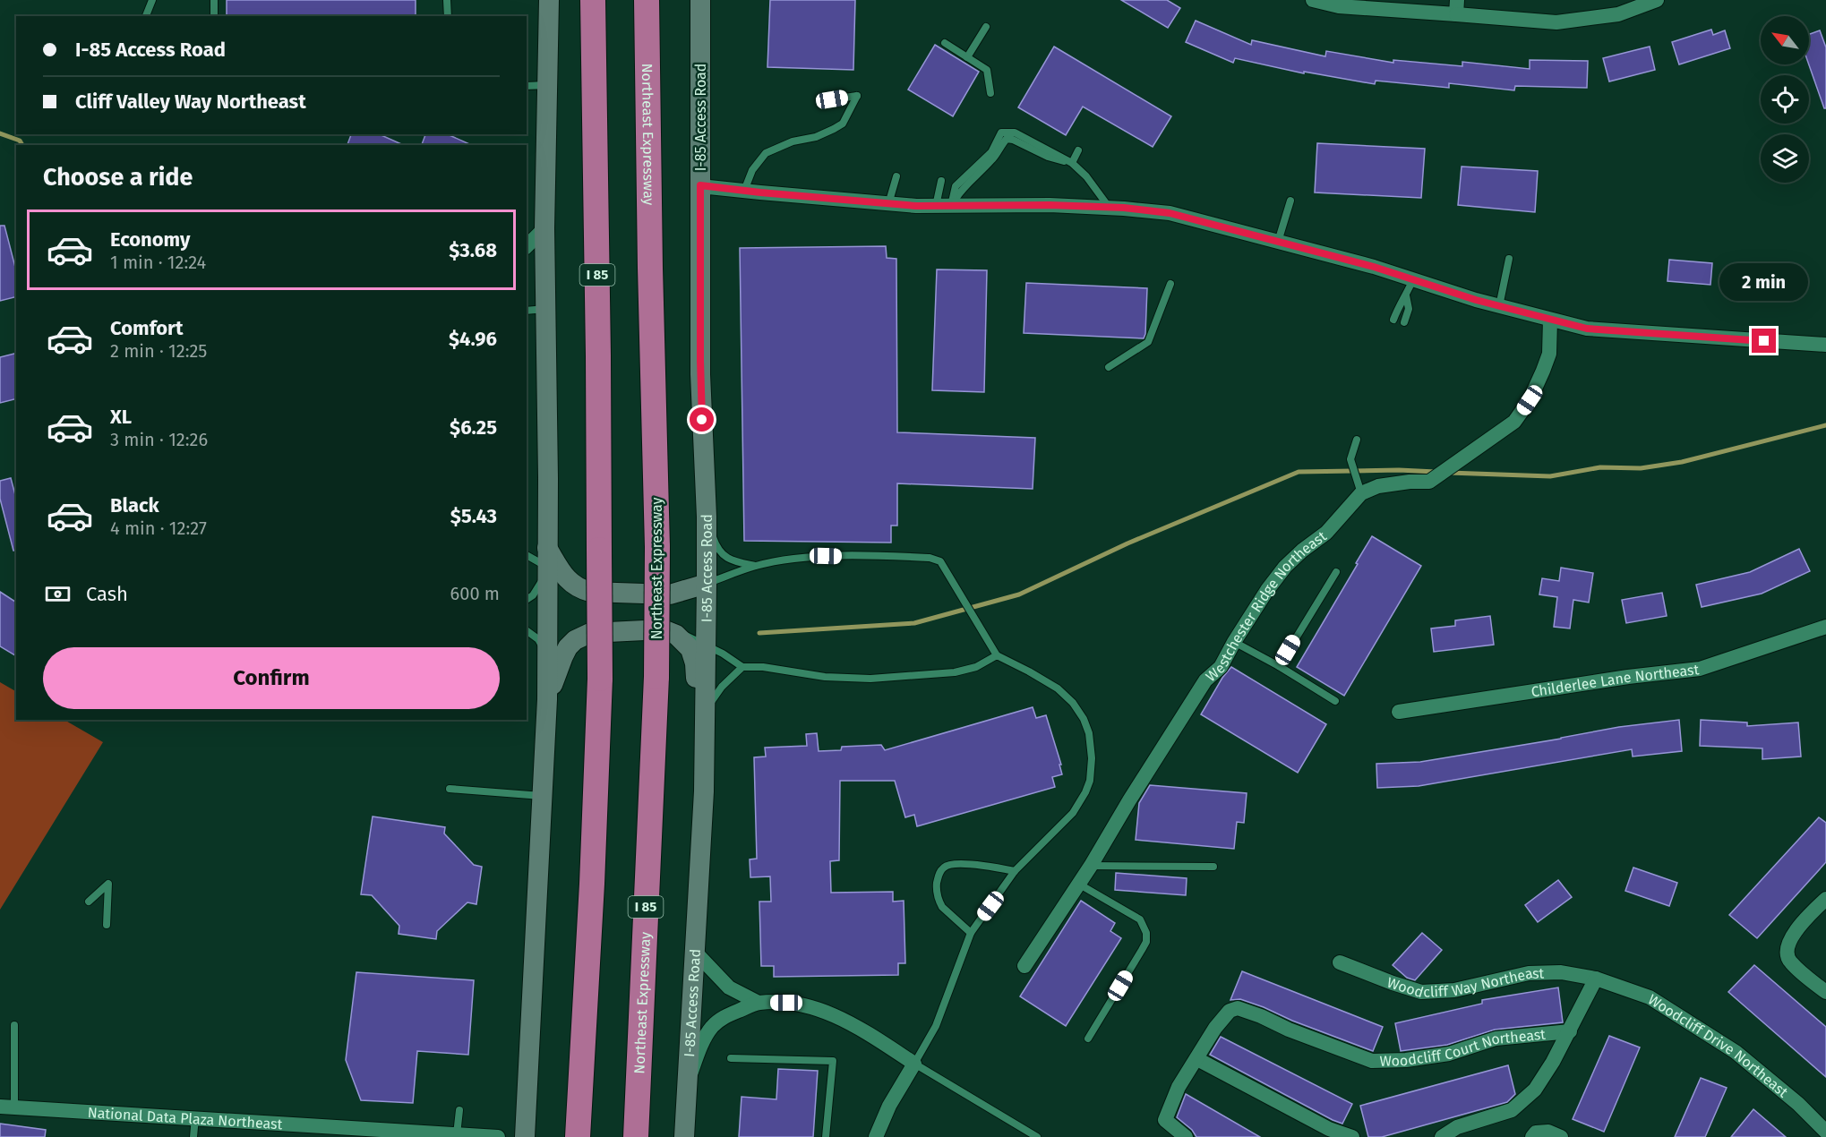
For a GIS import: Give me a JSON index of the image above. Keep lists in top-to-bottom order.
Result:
{
  "streets": {
    "highway": ["Northeast Expressway", "I 85"],
    "main road": ["I-85 Access Road"],
    "street": [
      "Westchester Ridge Northeast",
      "Childerlee Lane Northeast",
      "Woodcliff Way Northeast",
      "Woodcliff Drive Northeast",
      "Woodcliff Court Northeast",
      "National Data Plaza Northeast"
    ]
  },
  "crossings": [
    ["Woodcliff Way Northeast", "Woodcliff Drive Northeast"],
    ["Woodcliff Way Northeast", "Woodcliff Court Northeast"],
    ["Woodcliff Drive Northeast", "Woodcliff Court Northeast"]
  ],
  "north": "top left",
  "page": {
    "banner": ["I-85 Access Road", "Cliff Valley Way Northeast"],
    "heading": "Choose a ride",
    "list": [
      {
        "name": "Economy",
        "note": "1 min · 12:24",
        "value": "$3.68"
      },
      {
        "name": "Comfort",
        "note": "2 min · 12:25",
        "value": "$4.96"
      },
      {
        "name": "XL",
        "note": "3 min · 12:26",
        "value": "$6.25"
      },
      {
        "name": "Black",
        "note": "4 min · 12:27",
        "value": "$5.43"
      }
    ],
    "bubble": "2 min",
    "pay": ["Cash", "600 m"],
    "buttons": "Confirm"
  }
}
